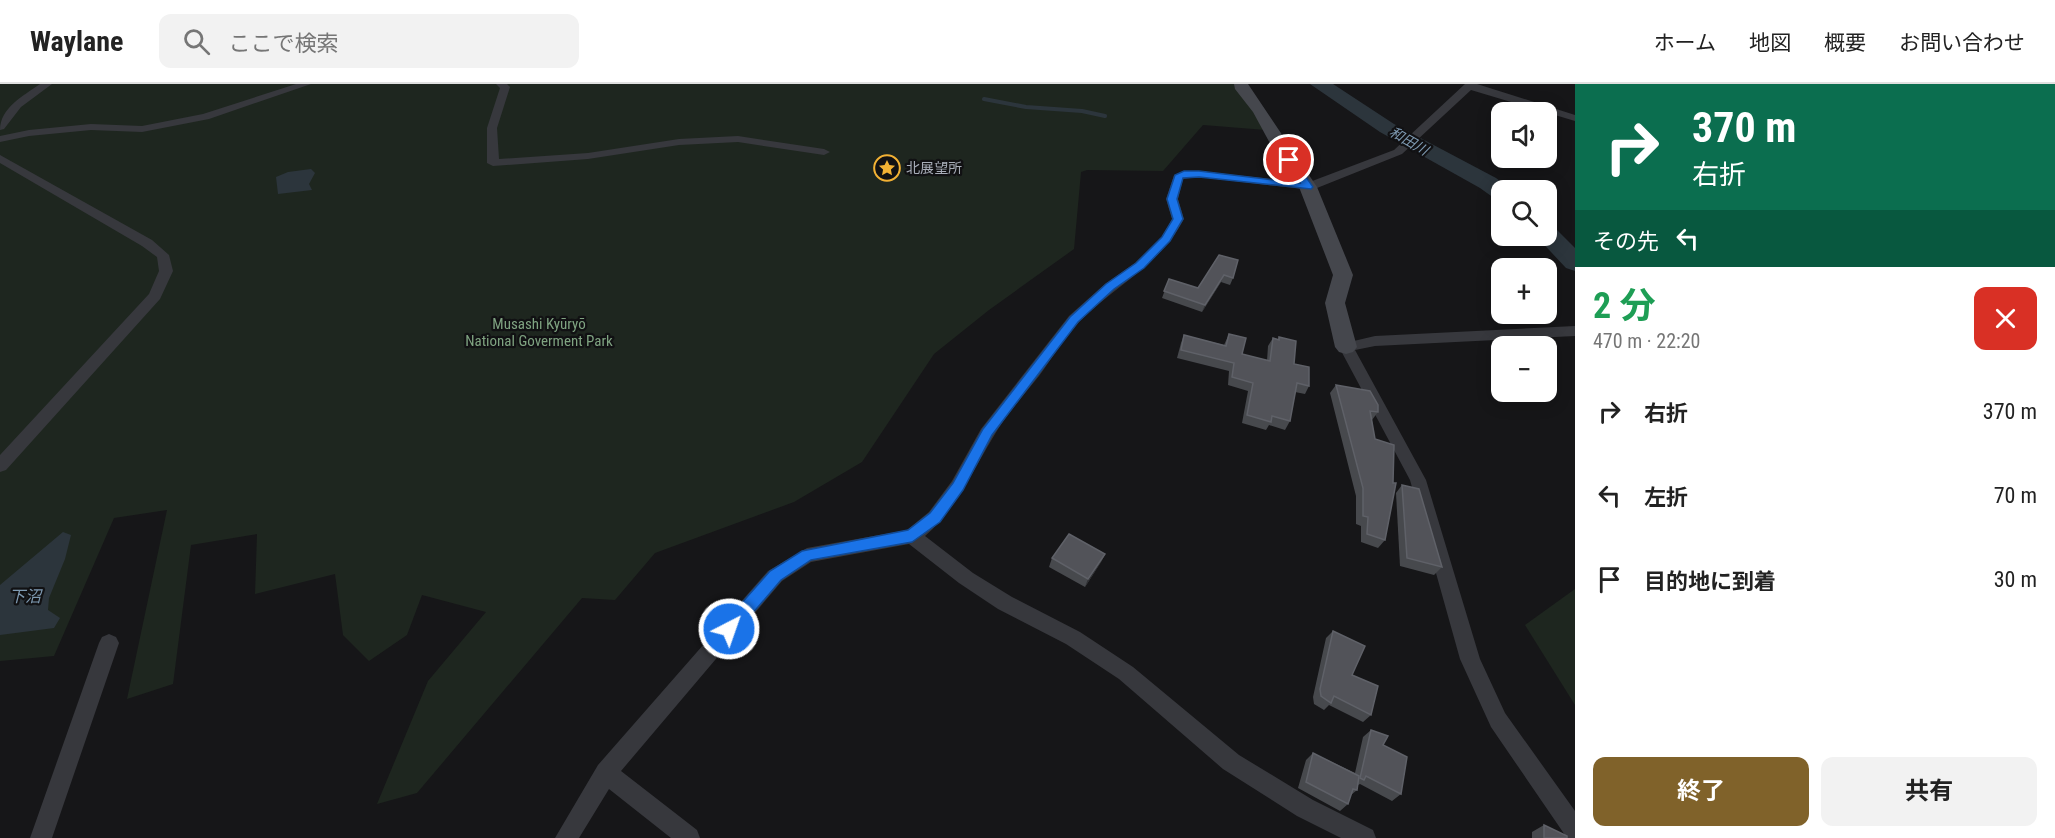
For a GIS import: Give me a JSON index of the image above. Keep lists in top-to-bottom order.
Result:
{
  "water": ["和田川", "下沼"],
  "parks": ["Musashi Kyūryō National Goverment Park"],
  "places": {
    "place": ["北展望所"]
  },
  "page": {
    "header": "Waylane",
    "search": "ここで検索",
    "nav": [
      "ホーム",
      "地図",
      "概要",
      "お問い合わせ"
    ],
    "turn": ["370 m", "右折"],
    "map_buttons": ["+", "−"],
    "then": "その先",
    "heading": ["2 分", "470 m · 22:20"],
    "list": [
      {
        "name": "右折",
        "value": "370 m"
      },
      {
        "name": "左折",
        "value": "70 m"
      },
      {
        "name": "目的地に到着",
        "value": "30 m"
      }
    ],
    "buttons": ["終了", "共有"]
  }
}
